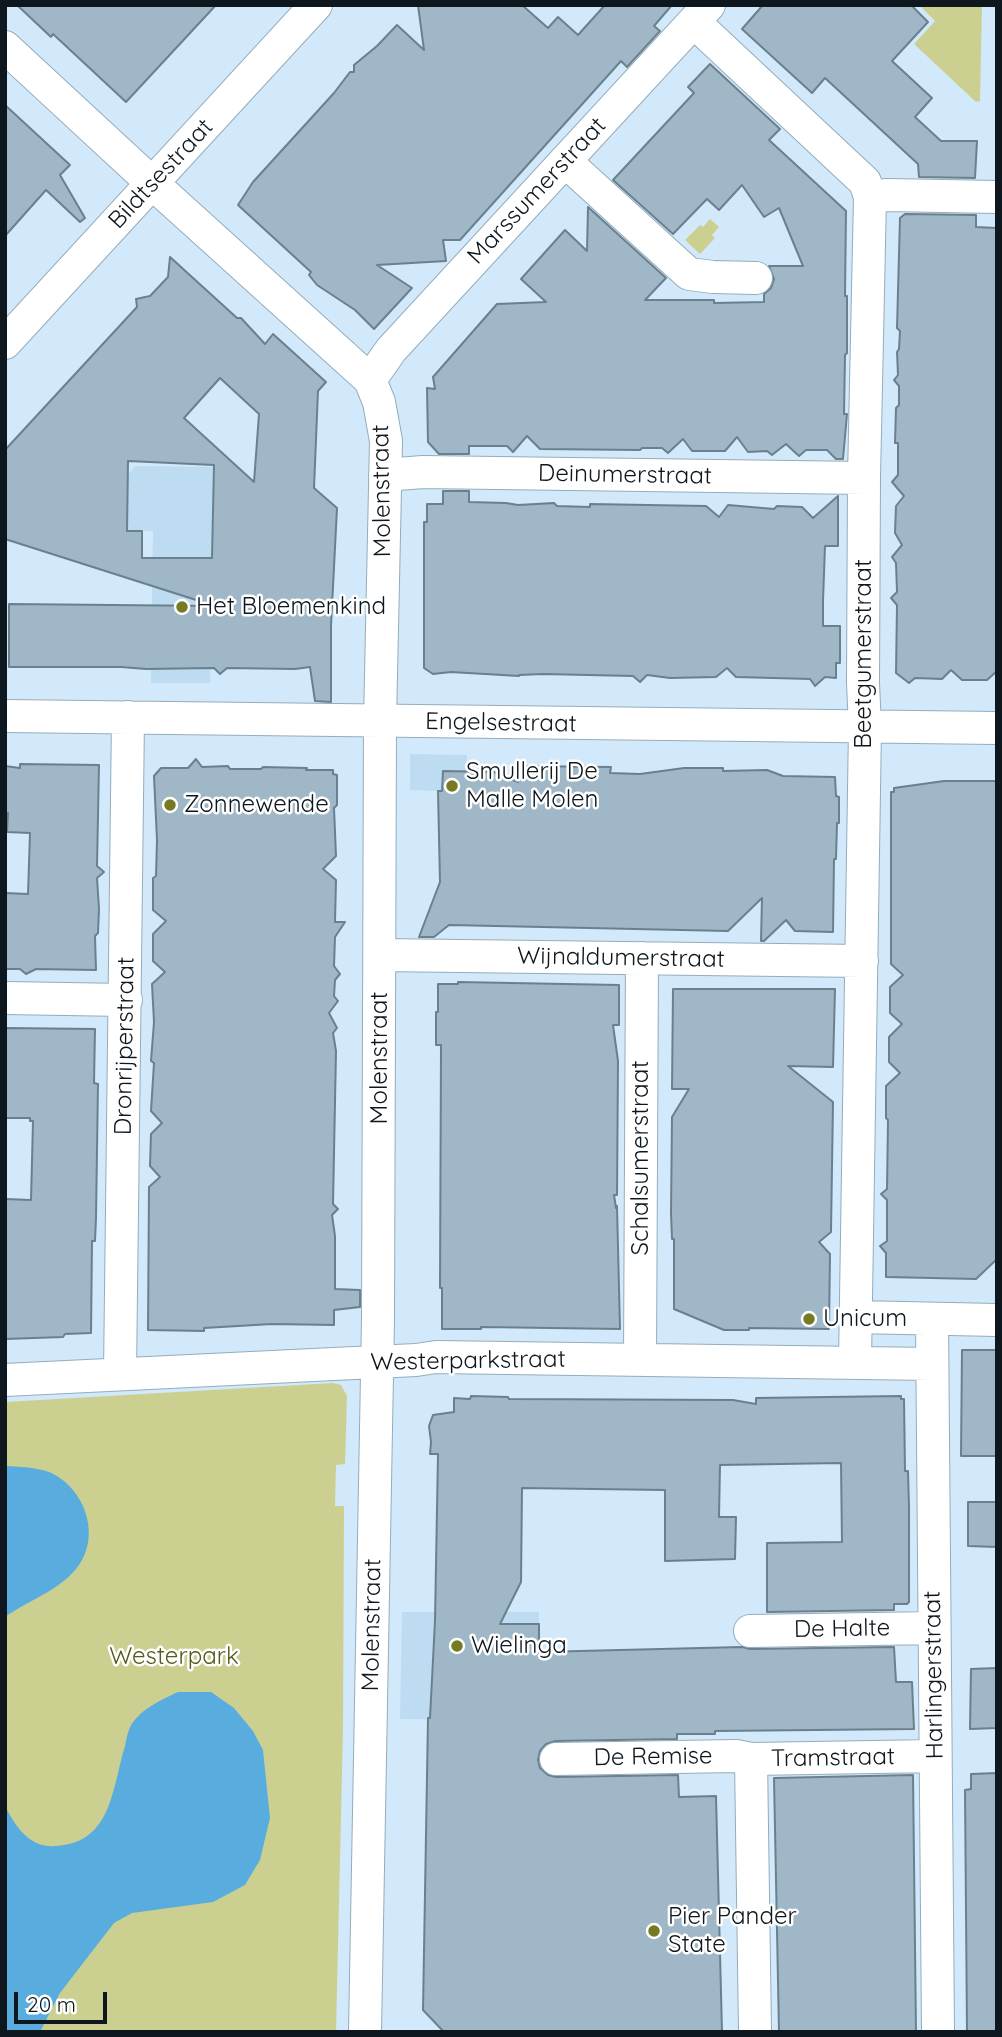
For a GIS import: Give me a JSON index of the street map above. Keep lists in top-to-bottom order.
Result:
{
  "streets": {
    "street": [
      "Bildtsestraat",
      "Marssumerstraat",
      "Deinumerstraat",
      "Molenstraat",
      "Beetgumerstraat",
      "Engelsestraat",
      "Wijnaldumerstraat",
      "Dronrijperstraat",
      "Schalsumerstraat",
      "Westerparkstraat",
      "De Halte",
      "Harlingerstraat",
      "De Remise",
      "Tramstraat"
    ]
  },
  "crossings": [
    ["Marssumerstraat", "Molenstraat"],
    ["Deinumerstraat", "Molenstraat"],
    ["Deinumerstraat", "Beetgumerstraat"],
    ["Molenstraat", "Engelsestraat"],
    ["Molenstraat", "Wijnaldumerstraat"],
    ["Molenstraat", "Westerparkstraat"],
    ["Beetgumerstraat", "Engelsestraat"],
    ["Beetgumerstraat", "Wijnaldumerstraat"],
    ["Beetgumerstraat", "Westerparkstraat"],
    ["Engelsestraat", "Dronrijperstraat"],
    ["Wijnaldumerstraat", "Schalsumerstraat"],
    ["Dronrijperstraat", "Westerparkstraat"],
    ["Schalsumerstraat", "Westerparkstraat"],
    ["Westerparkstraat", "Harlingerstraat"],
    ["De Halte", "Harlingerstraat"],
    ["Harlingerstraat", "Tramstraat"],
    ["De Remise", "Tramstraat"]
  ],
  "parks": ["Westerpark"],
  "places": [
    "Het Bloemenkind",
    "Smullerij De Malle Molen",
    "Zonnewende",
    "Unicum",
    "Wielinga",
    "Pier Pander State"
  ],
  "scale_bar": "20 m"
}
